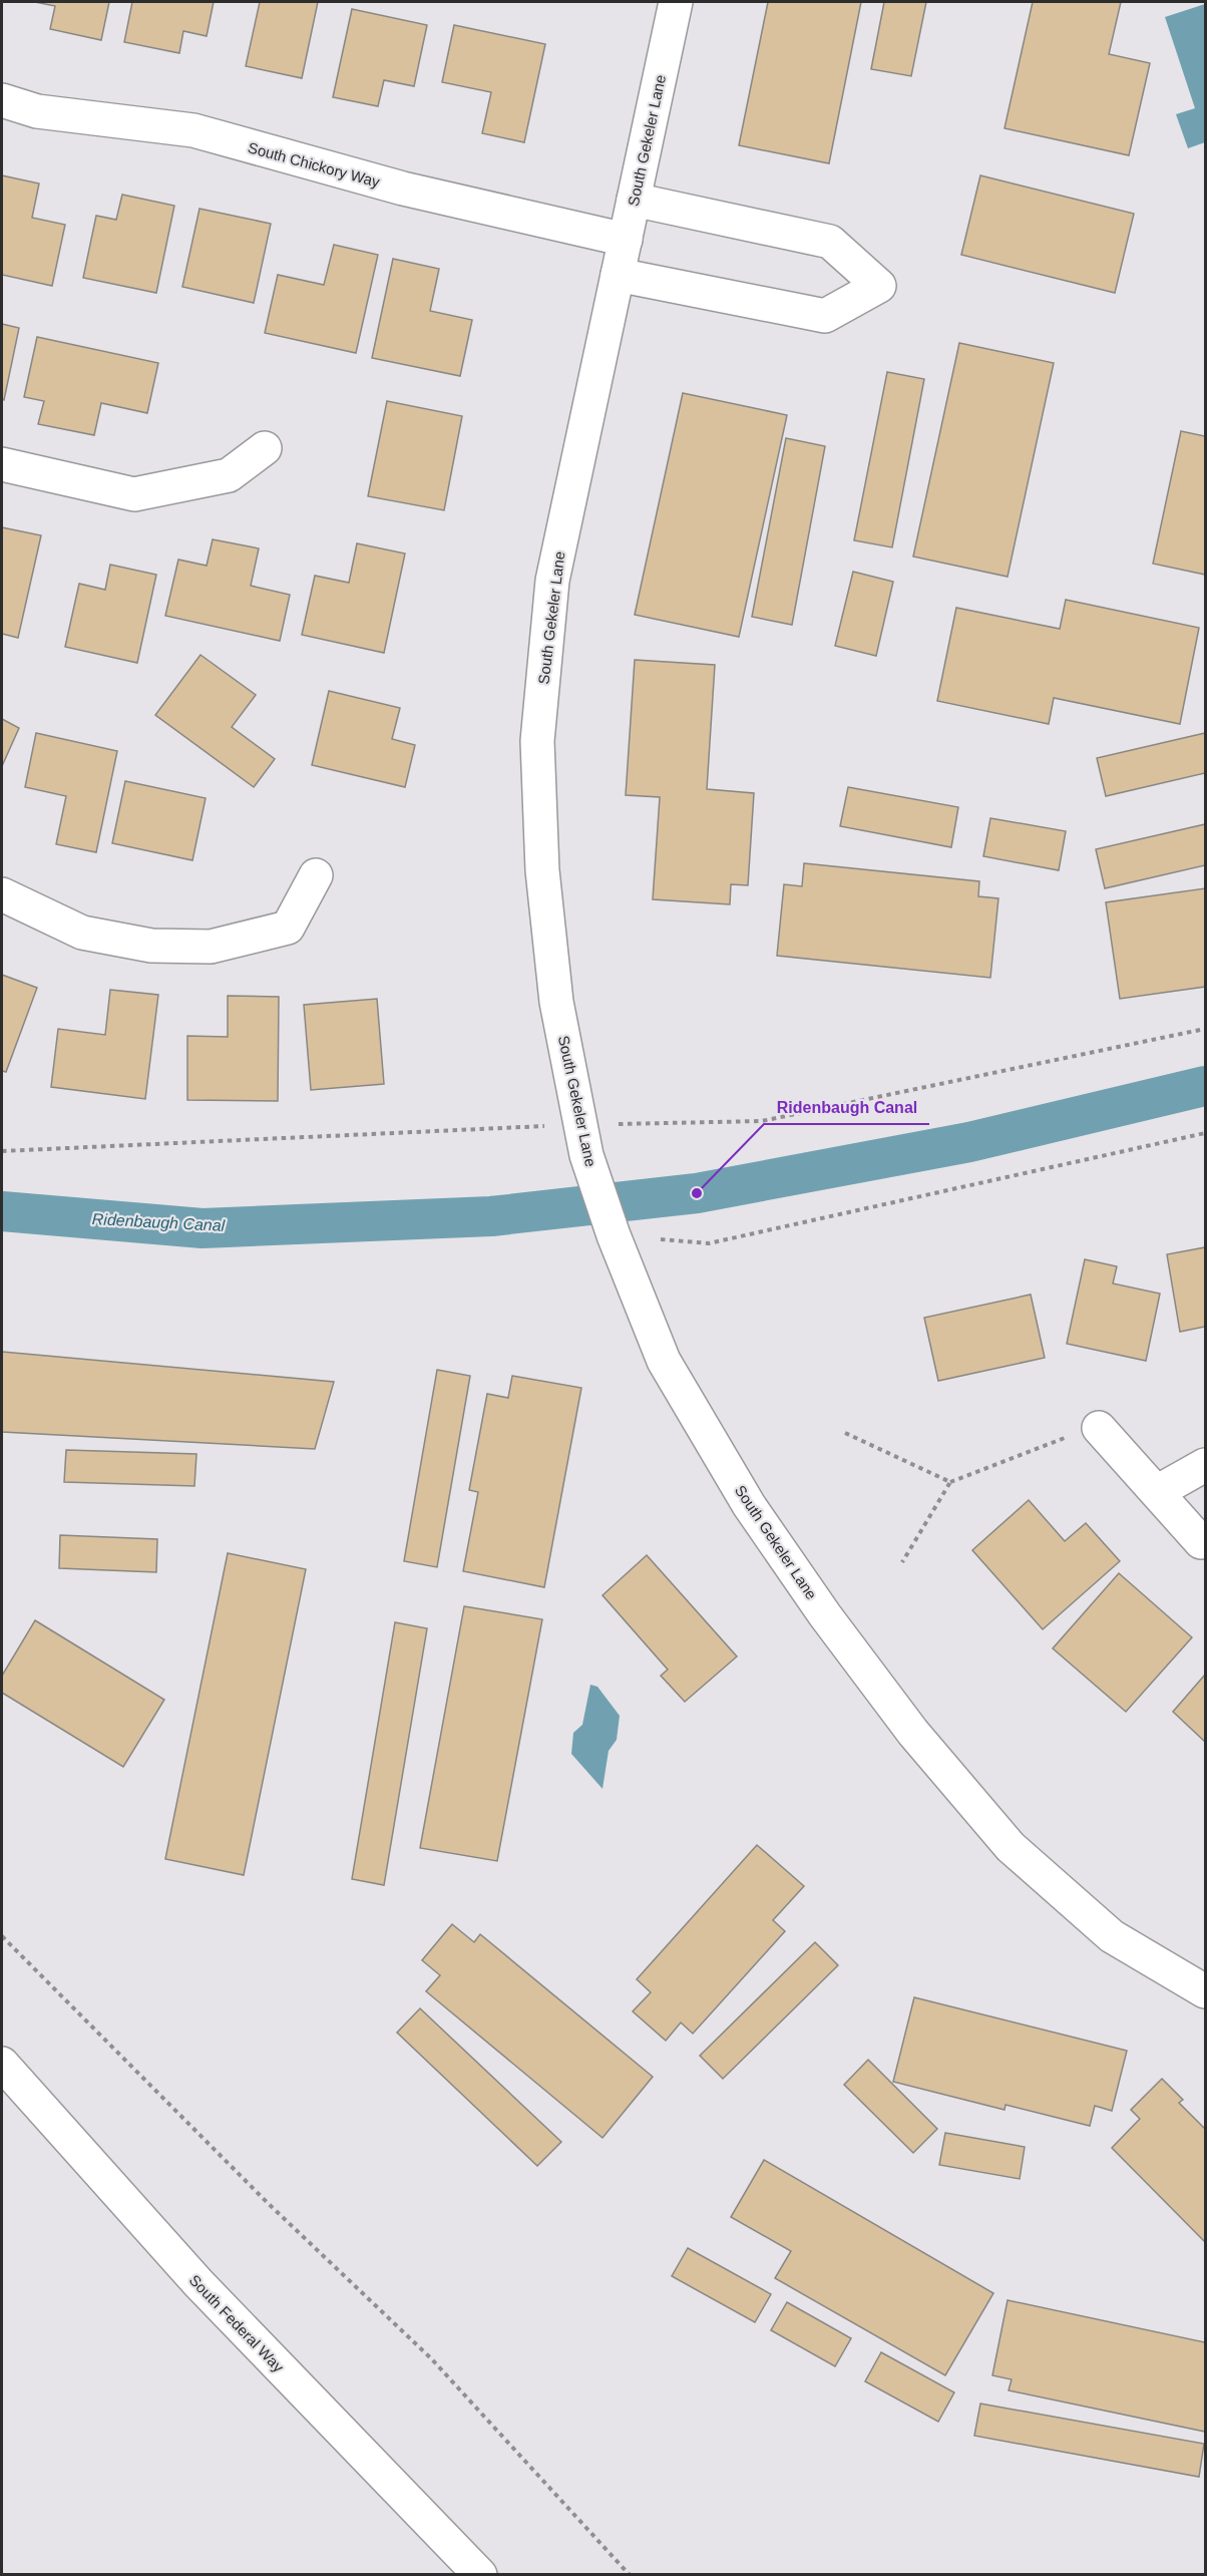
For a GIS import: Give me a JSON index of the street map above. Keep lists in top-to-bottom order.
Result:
{
  "streets": {
    "street": ["South Gekeler Lane", "South Chickory Way", "South Federal Way"]
  },
  "crossings": [
    ["South Gekeler Lane", "South Chickory Way"]
  ],
  "water": ["Ridenbaugh Canal"],
  "places": ["Ridenbaugh Canal"]
}
